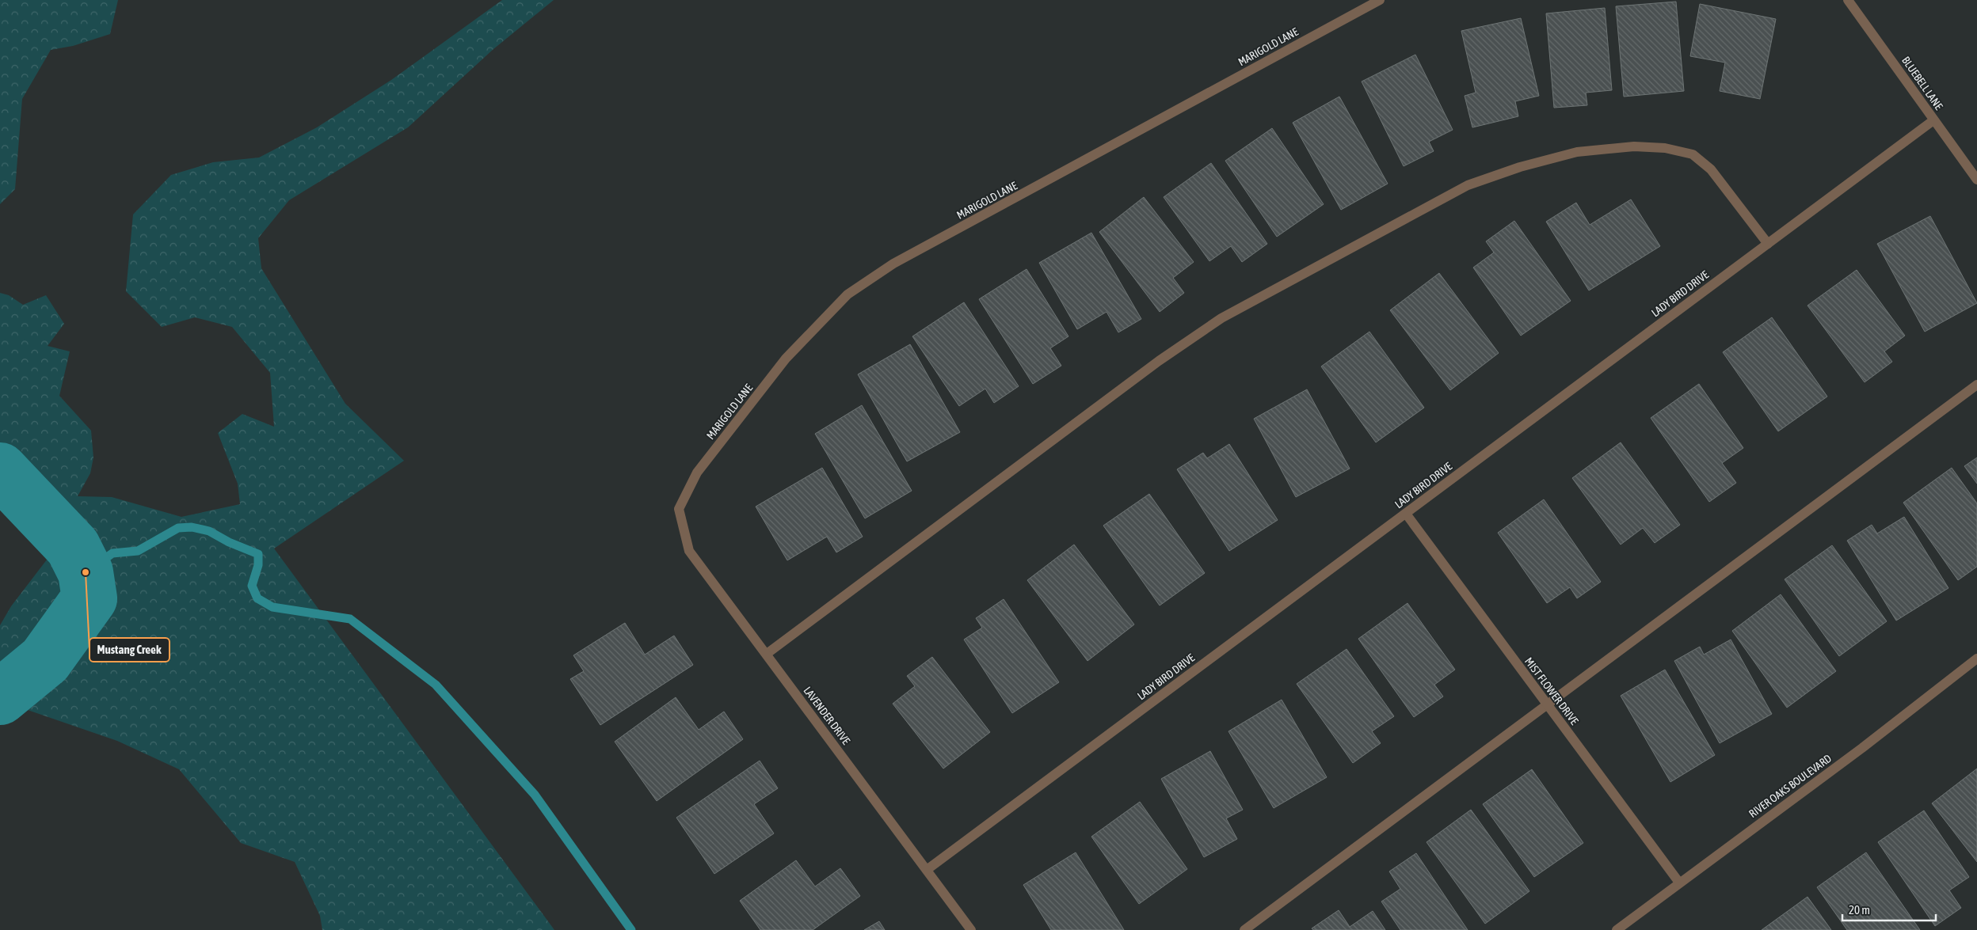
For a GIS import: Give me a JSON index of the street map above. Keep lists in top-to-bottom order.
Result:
{
  "streets": {
    "street": [
      "MARIGOLD LANE",
      "BLUEBELL LANE",
      "LADY BIRD DRIVE",
      "MIST FLOWER DRIVE",
      "LAVENDER DRIVE",
      "RIVER OAKS BOULEVARD"
    ]
  },
  "crossings": [
    ["MARIGOLD LANE", "LAVENDER DRIVE"],
    ["BLUEBELL LANE", "LADY BIRD DRIVE"],
    ["LADY BIRD DRIVE", "MIST FLOWER DRIVE"],
    ["LADY BIRD DRIVE", "LAVENDER DRIVE"],
    ["MIST FLOWER DRIVE", "RIVER OAKS BOULEVARD"]
  ],
  "places": ["Mustang Creek"],
  "scale_bar": "20 m"
}
